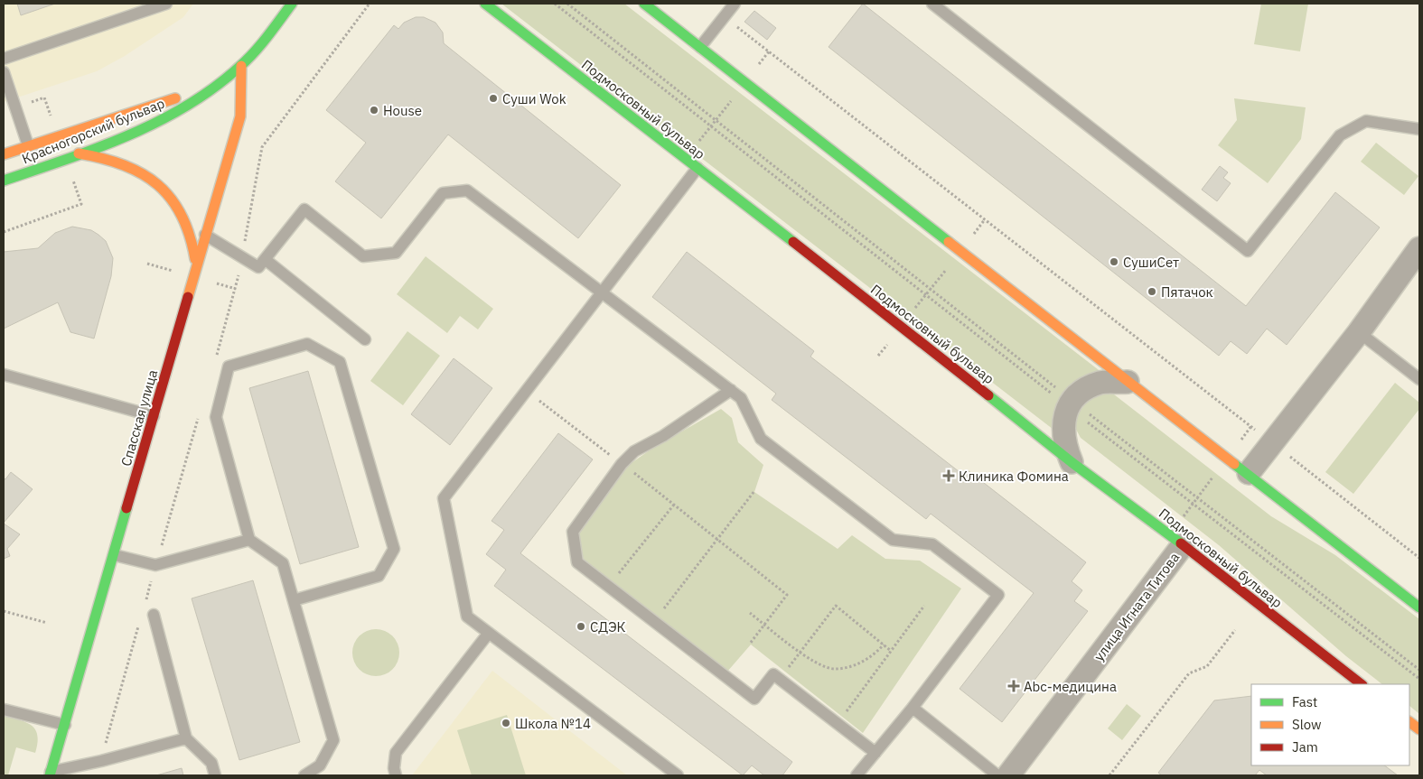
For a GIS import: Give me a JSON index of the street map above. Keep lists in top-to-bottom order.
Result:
{
  "streets": {
    "street": [
      "Подмосковный бульвар",
      "Красногорский бульвар",
      "Спасская улица",
      "улица Игната Титова"
    ]
  },
  "crossings": [
    ["Подмосковный бульвар", "улица Игната Титова"],
    ["Красногорский бульвар", "Спасская улица"]
  ],
  "places": {
    "other": [
      "Суши Wok",
      "House",
      "СушиСет",
      "Пятачок",
      "СДЭК",
      "Школа №14"
    ],
    "health": ["Клиника Фомина", "Abc-медицина"]
  },
  "legend": ["Fast", "Slow", "Jam"]
}
